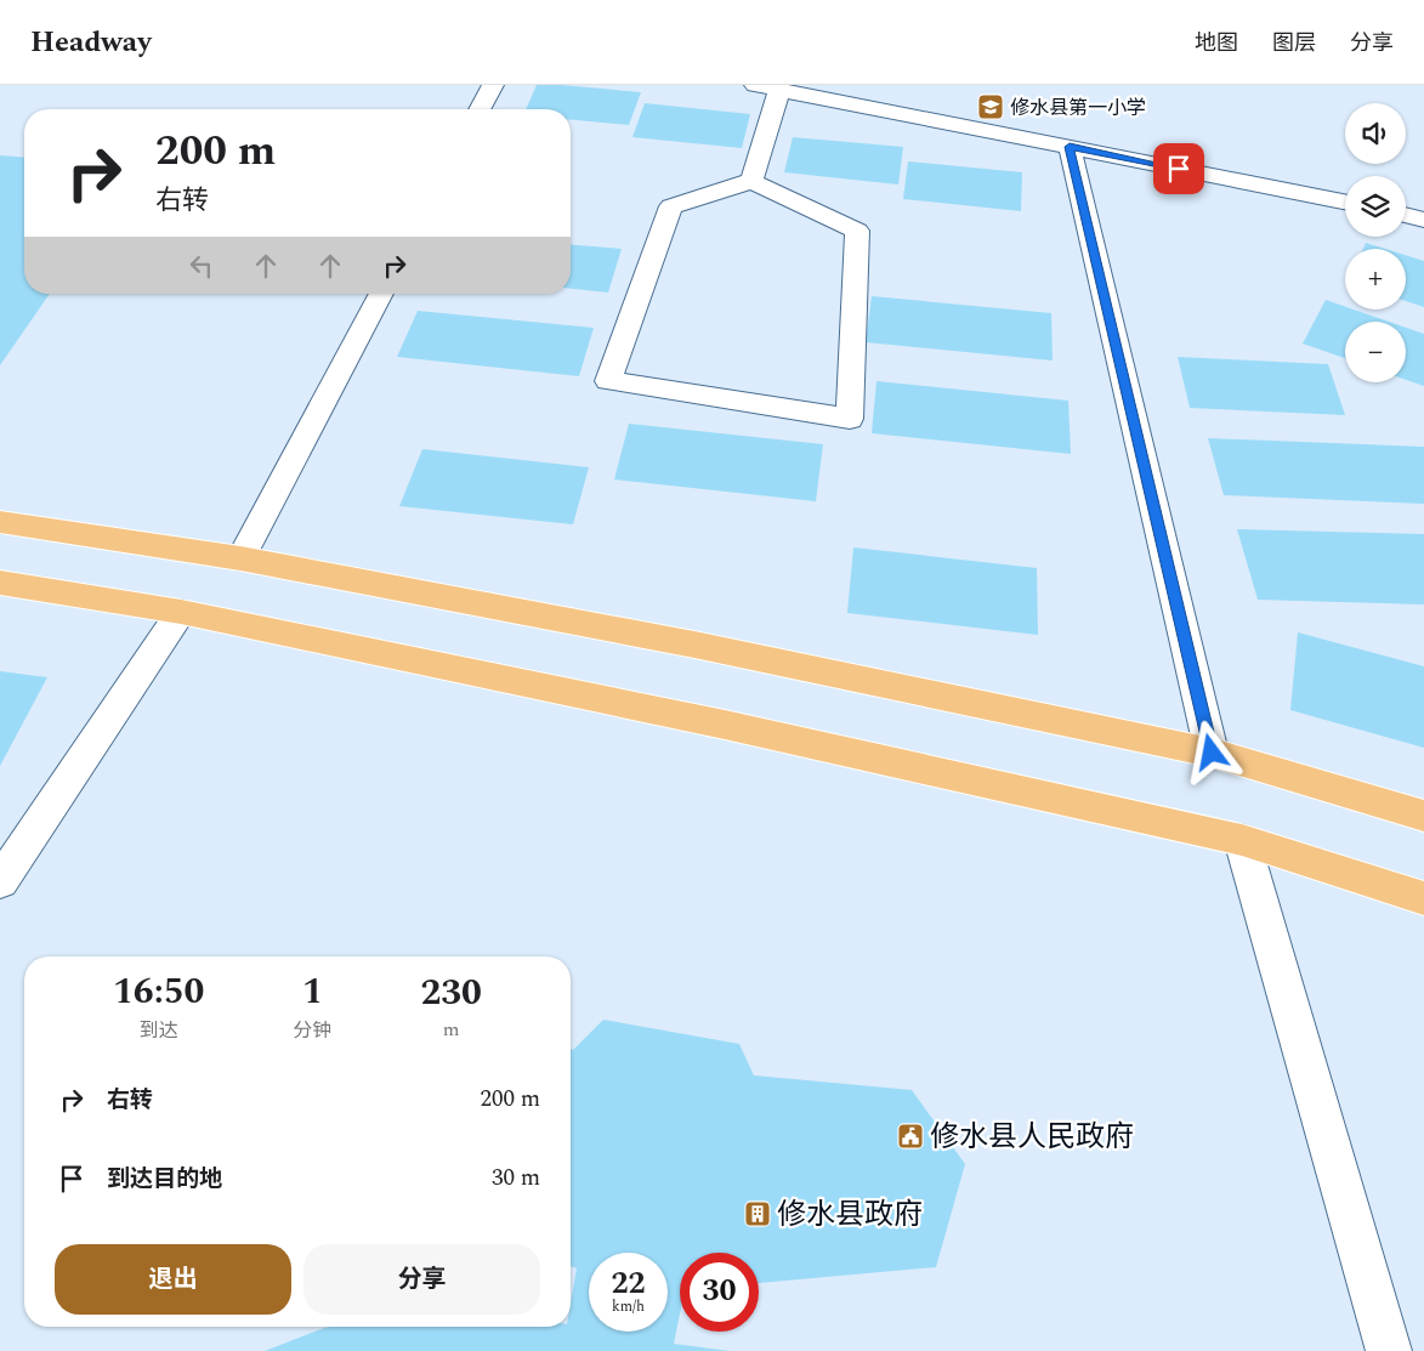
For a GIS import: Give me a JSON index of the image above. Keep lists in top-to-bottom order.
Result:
{
  "places": {
    "school or university": ["修水县第一小学"],
    "public building": ["修水县人民政府"],
    "building": ["修水县政府"]
  },
  "page": {
    "header": "Headway",
    "nav": ["地图", "图层", "分享"],
    "map_buttons": ["+", "−"],
    "turn": ["200 m", "右转"],
    "eta": [
      "16:50",
      "到达",
      "1",
      "分钟",
      "230",
      "m"
    ],
    "list": [
      {
        "name": "右转",
        "value": "200 m"
      },
      {
        "name": "到达目的地",
        "value": "30 m"
      }
    ],
    "buttons": ["退出", "分享"],
    "speed": "22 km/h",
    "limit": "30"
  }
}
